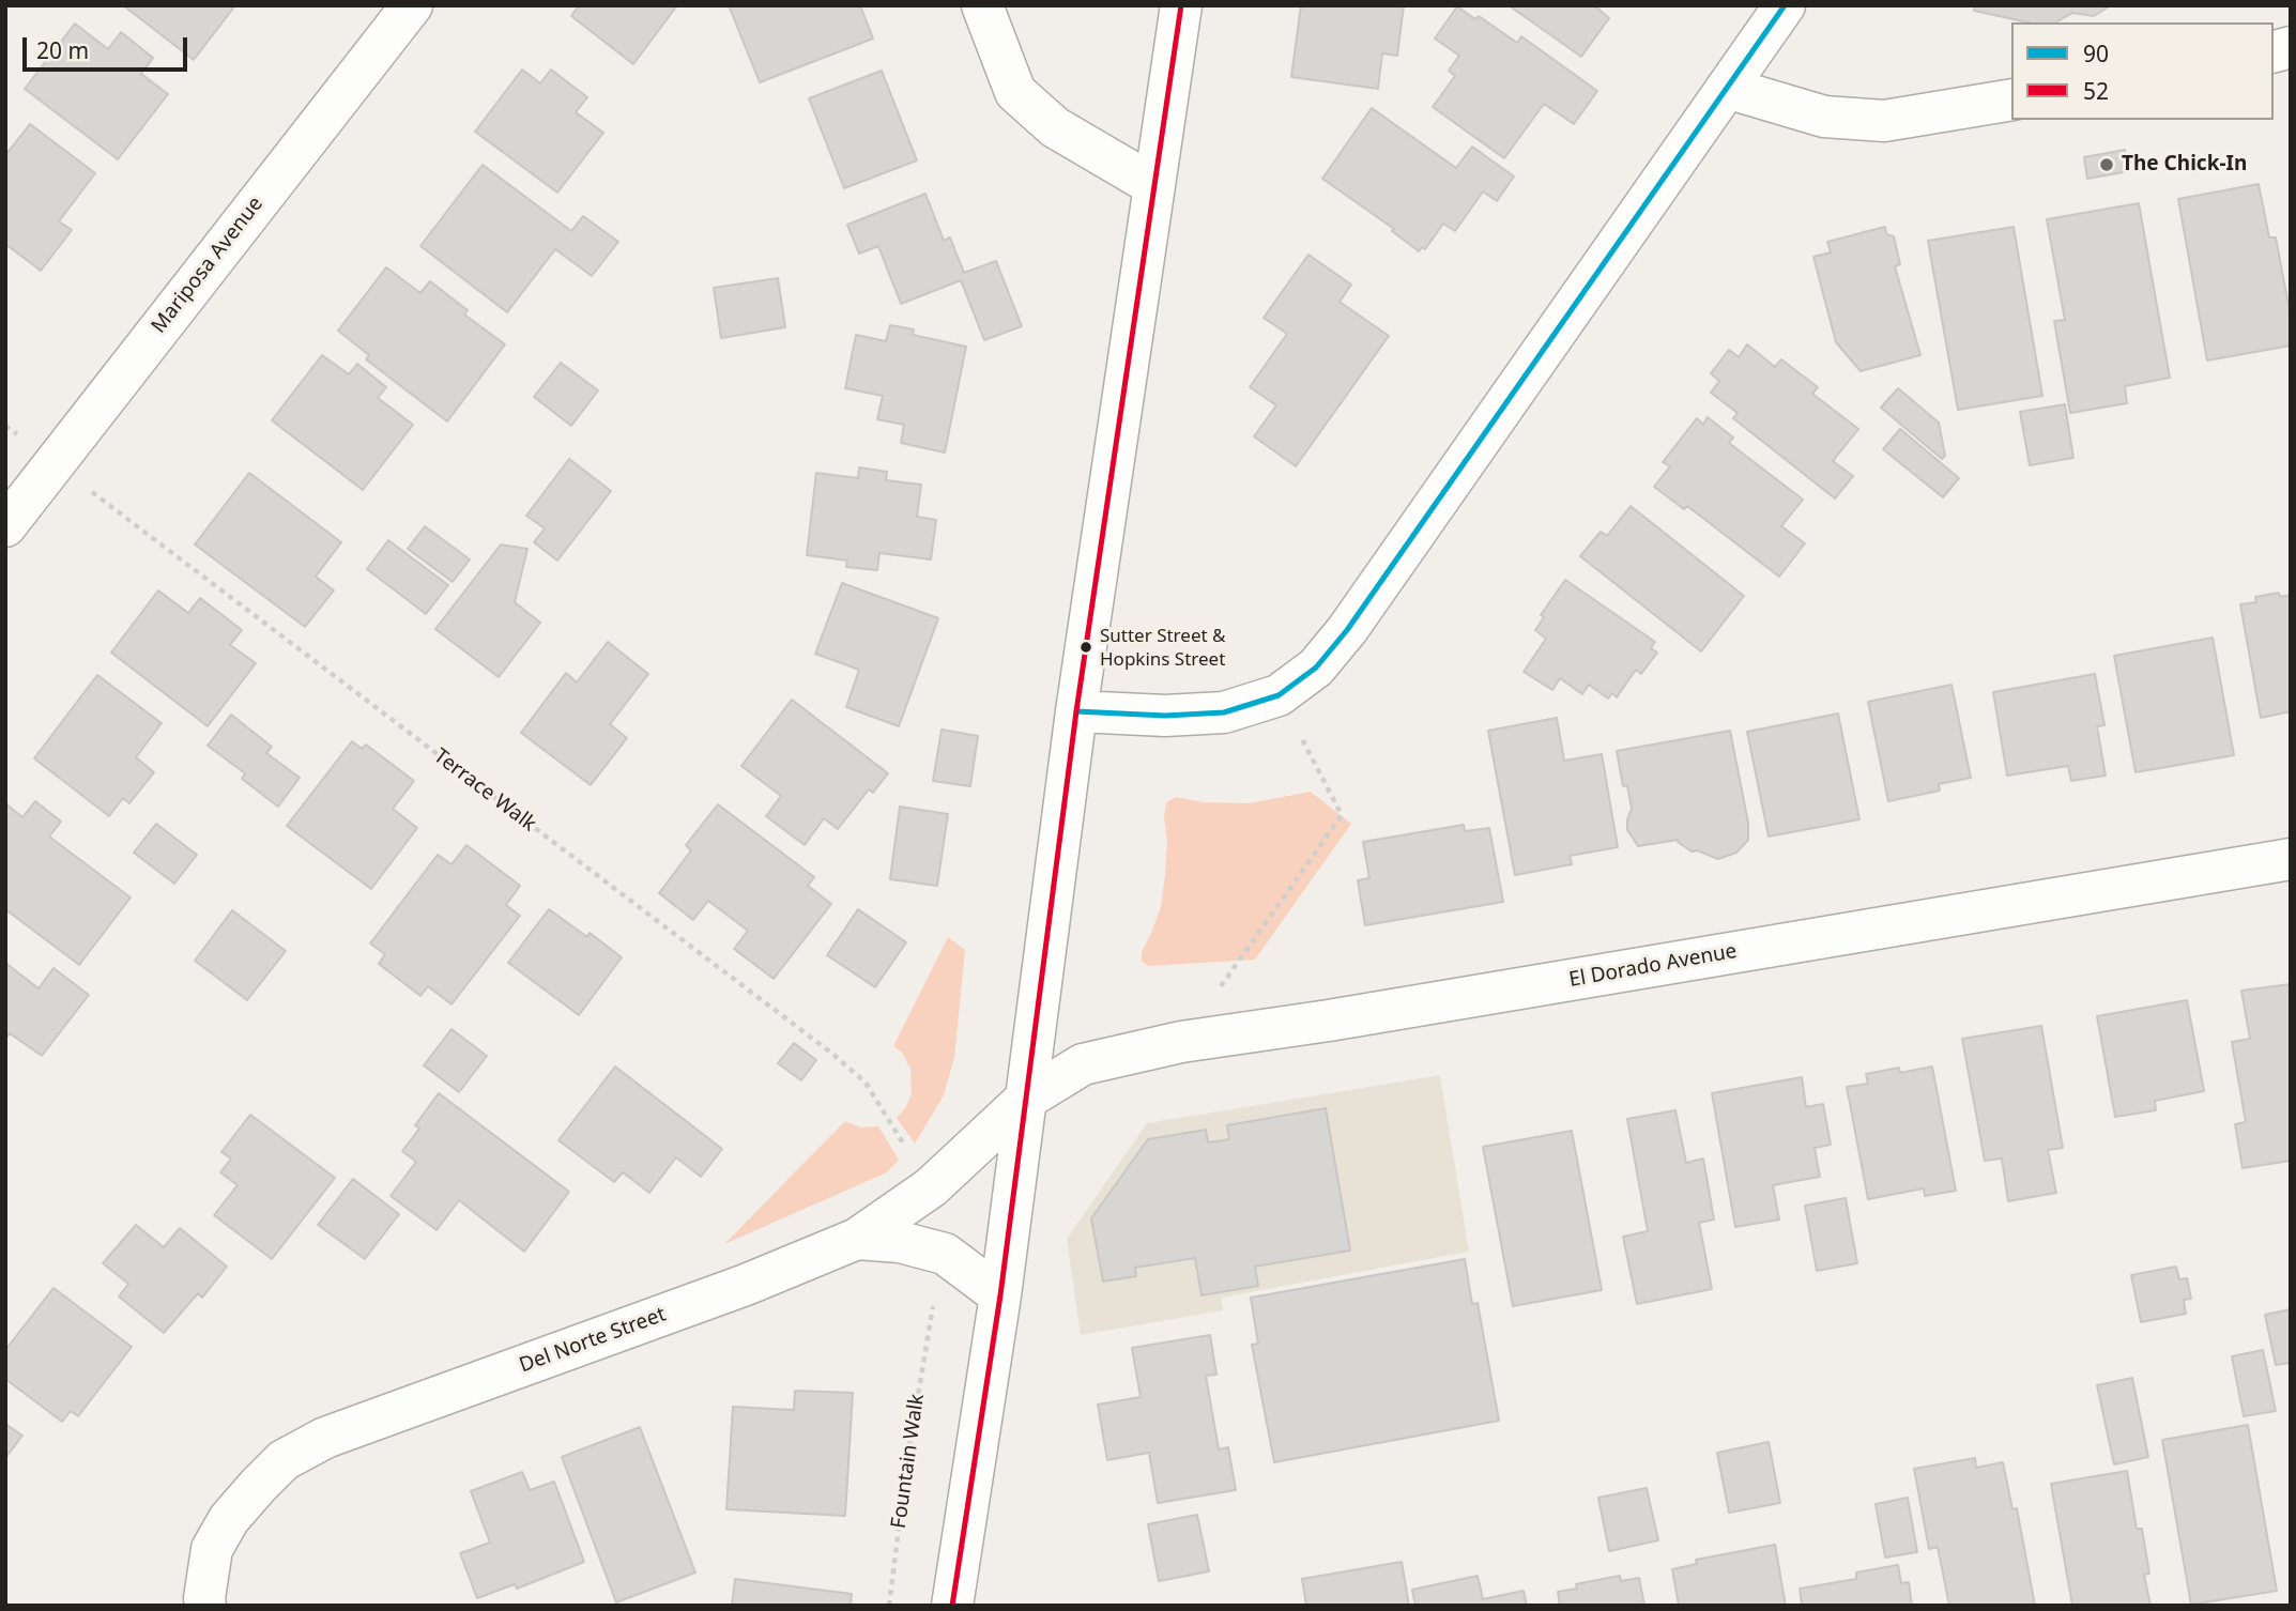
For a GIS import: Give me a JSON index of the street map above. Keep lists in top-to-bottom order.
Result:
{
  "streets": {
    "street": ["Mariposa Avenue", "El Dorado Avenue", "Del Norte Street"],
    "path": ["Terrace Walk", "Fountain Walk"]
  },
  "crossings": [
    ["Mariposa Avenue", "Terrace Walk"],
    ["Terrace Walk", "Del Norte Street"],
    ["El Dorado Avenue", "Del Norte Street"]
  ],
  "places": ["The Chick-In", "Sutter Street & Hopkins Street"],
  "lines": ["transit line 90", "transit line 52"],
  "legend": ["90", "52"],
  "scale_bar": "20 m"
}
